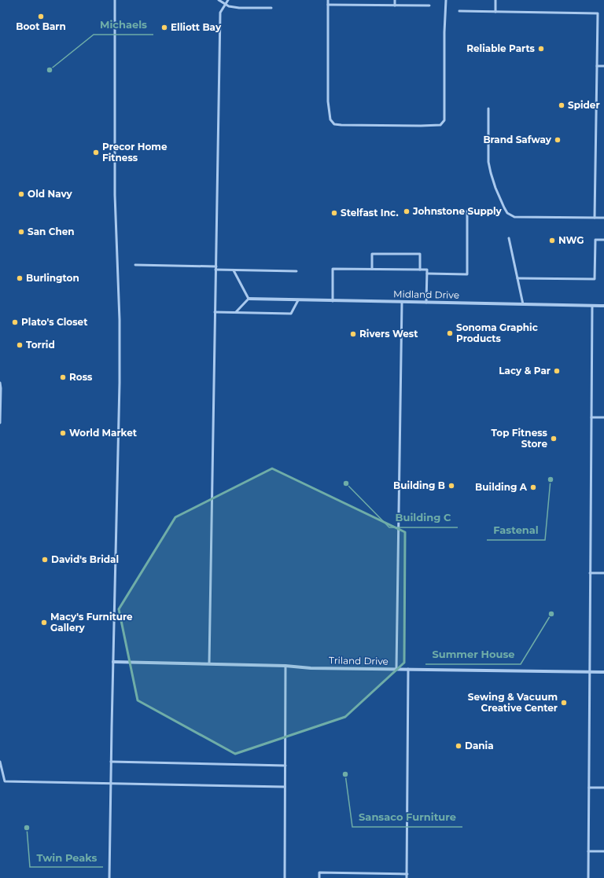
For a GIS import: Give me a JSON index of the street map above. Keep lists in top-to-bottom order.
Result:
{
  "streets": {
    "street": ["Midland Drive", "Triland Drive"]
  },
  "places": [
    "Boot Barn",
    "Elliott Bay",
    "Reliable Parts",
    "Michaels",
    "Spider",
    "Brand Safway",
    "Precor Home Fitness",
    "Old Navy",
    "Johnstone Supply",
    "Stelfast Inc.",
    "San Chen",
    "NWG",
    "Burlington",
    "Plato's Closet",
    "Sonoma Graphic Products",
    "Rivers West",
    "Torrid",
    "Lacy & Par",
    "Ross",
    "World Market",
    "Top Fitness Store",
    "Fastenal",
    "Building C",
    "Building B",
    "Building A",
    "David's Bridal",
    "Summer House",
    "Macy's Furniture Gallery",
    "Sewing & Vacuum Creative Center",
    "Dania",
    "Sansaco Furniture",
    "Twin Peaks"
  ]
}
